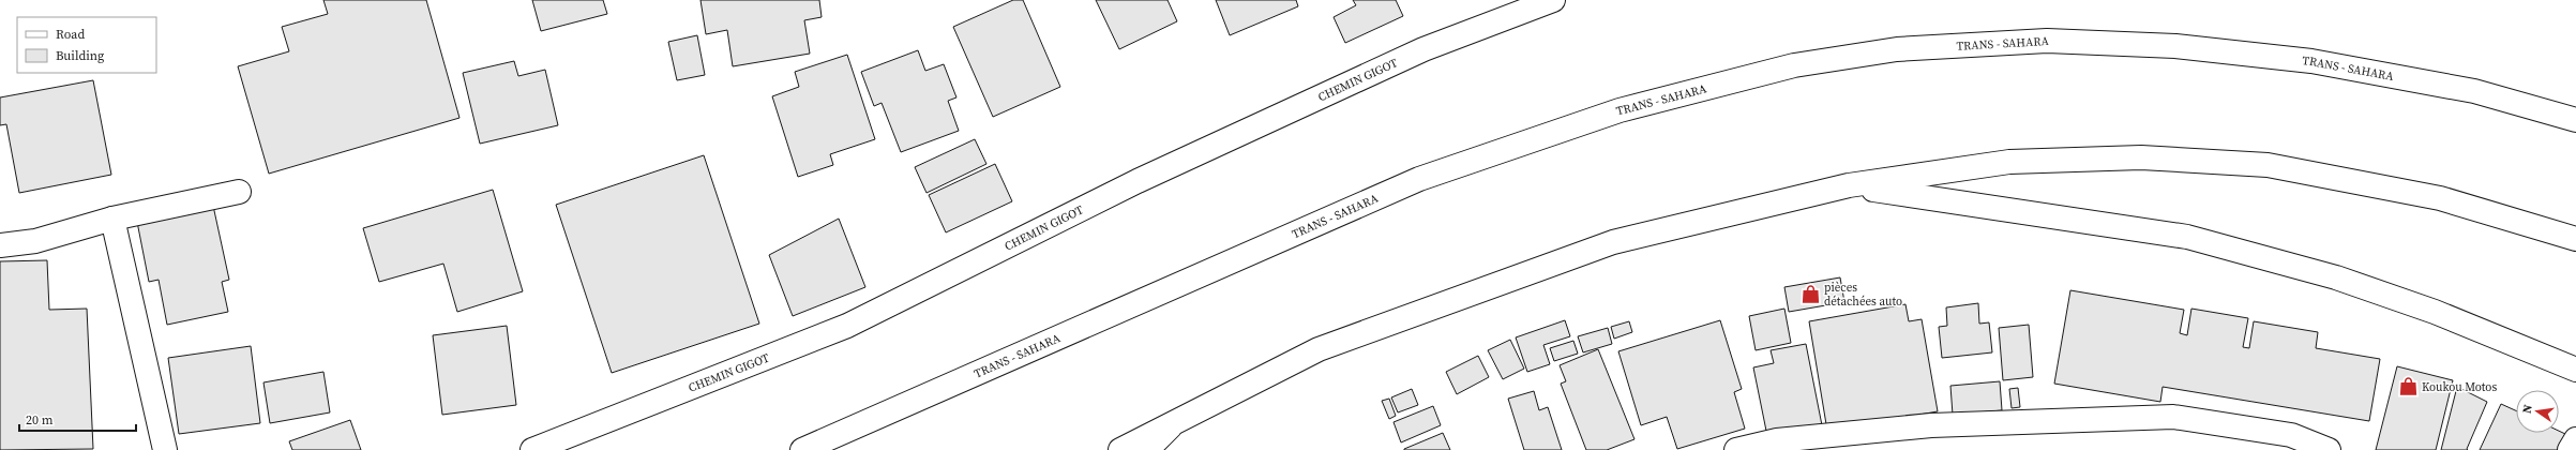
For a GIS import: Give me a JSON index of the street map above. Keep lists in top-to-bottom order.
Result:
{
  "streets": {
    "main road": ["TRANS - SAHARA", "CHEMIN GIGOT"]
  },
  "places": {
    "shop": ["pièces détachées auto", "Koukou Motos"]
  },
  "legend": ["Road", "Building"],
  "scale_bar": "20 m",
  "north": "left"
}
